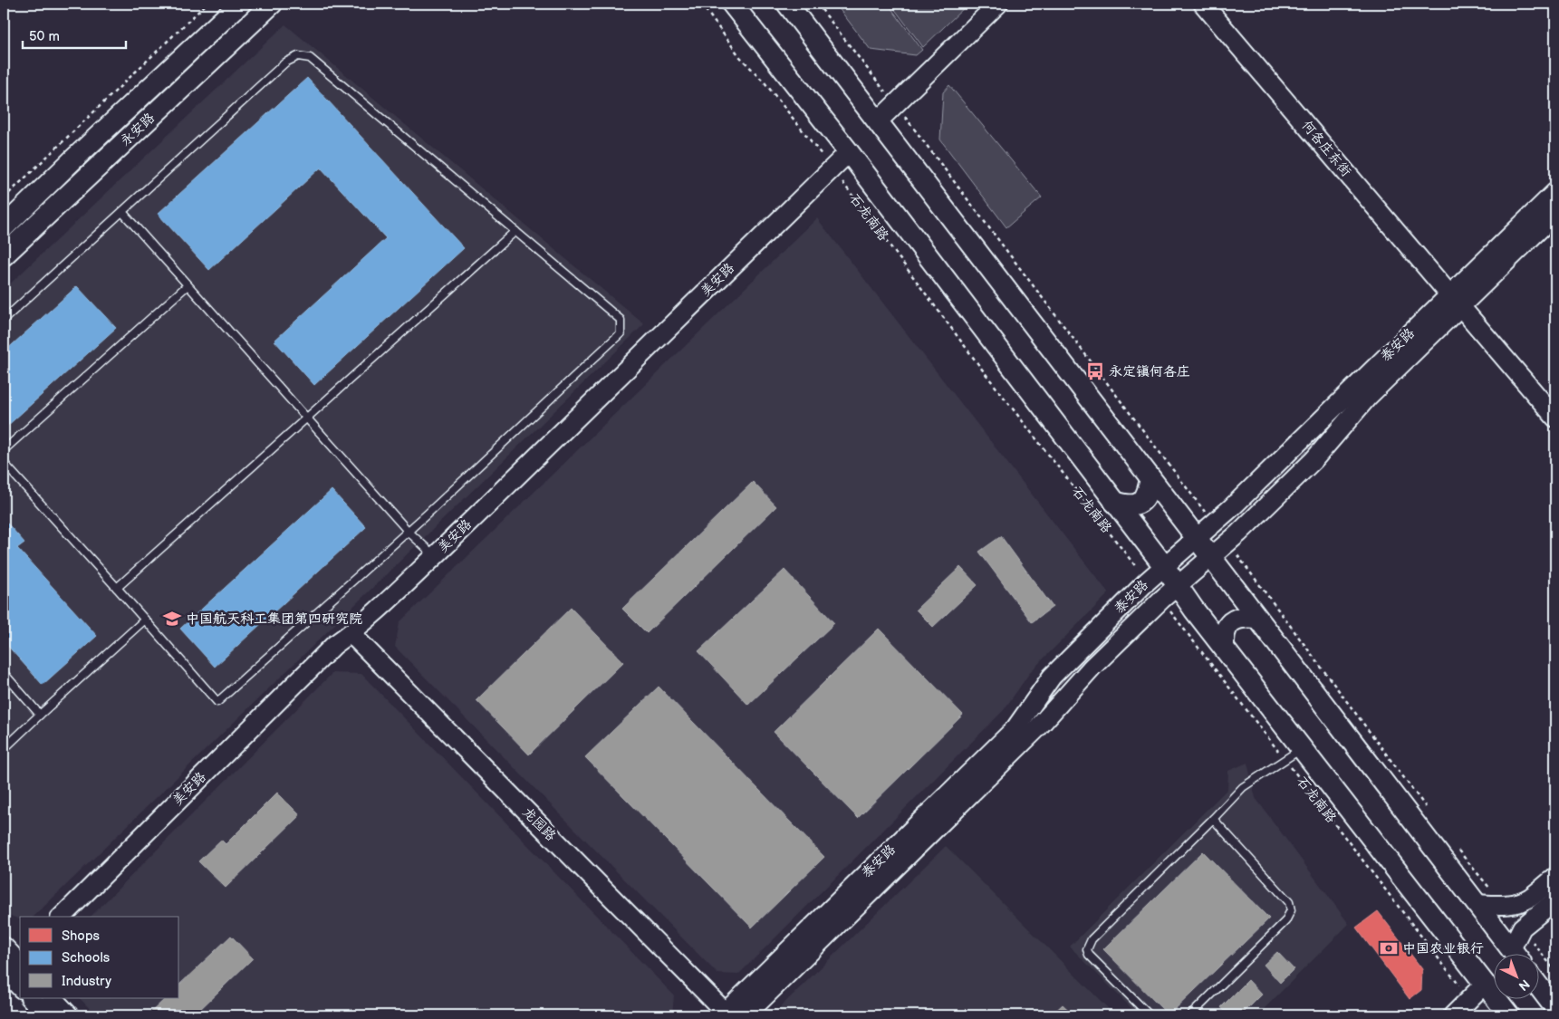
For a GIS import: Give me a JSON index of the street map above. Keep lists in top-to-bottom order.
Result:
{
  "streets": {
    "main road": ["永安路", "石龙南路"],
    "street": [
      "何各庄东街",
      "美安路",
      "泰安路",
      "龙园路"
    ]
  },
  "crossings": [
    ["何各庄东街", "泰安路"],
    ["石龙南路", "美安路"],
    ["石龙南路", "泰安路"],
    ["美安路", "龙园路"],
    ["泰安路", "龙园路"]
  ],
  "places": {
    "bus stop": ["永定镇何各庄"],
    "school or university": ["中国航天科工集团第四研究院"],
    "bank": ["中国农业银行"]
  },
  "legend": ["Shops", "Schools", "Industry"],
  "scale_bar": "50 m",
  "north": "bottom right"
}
